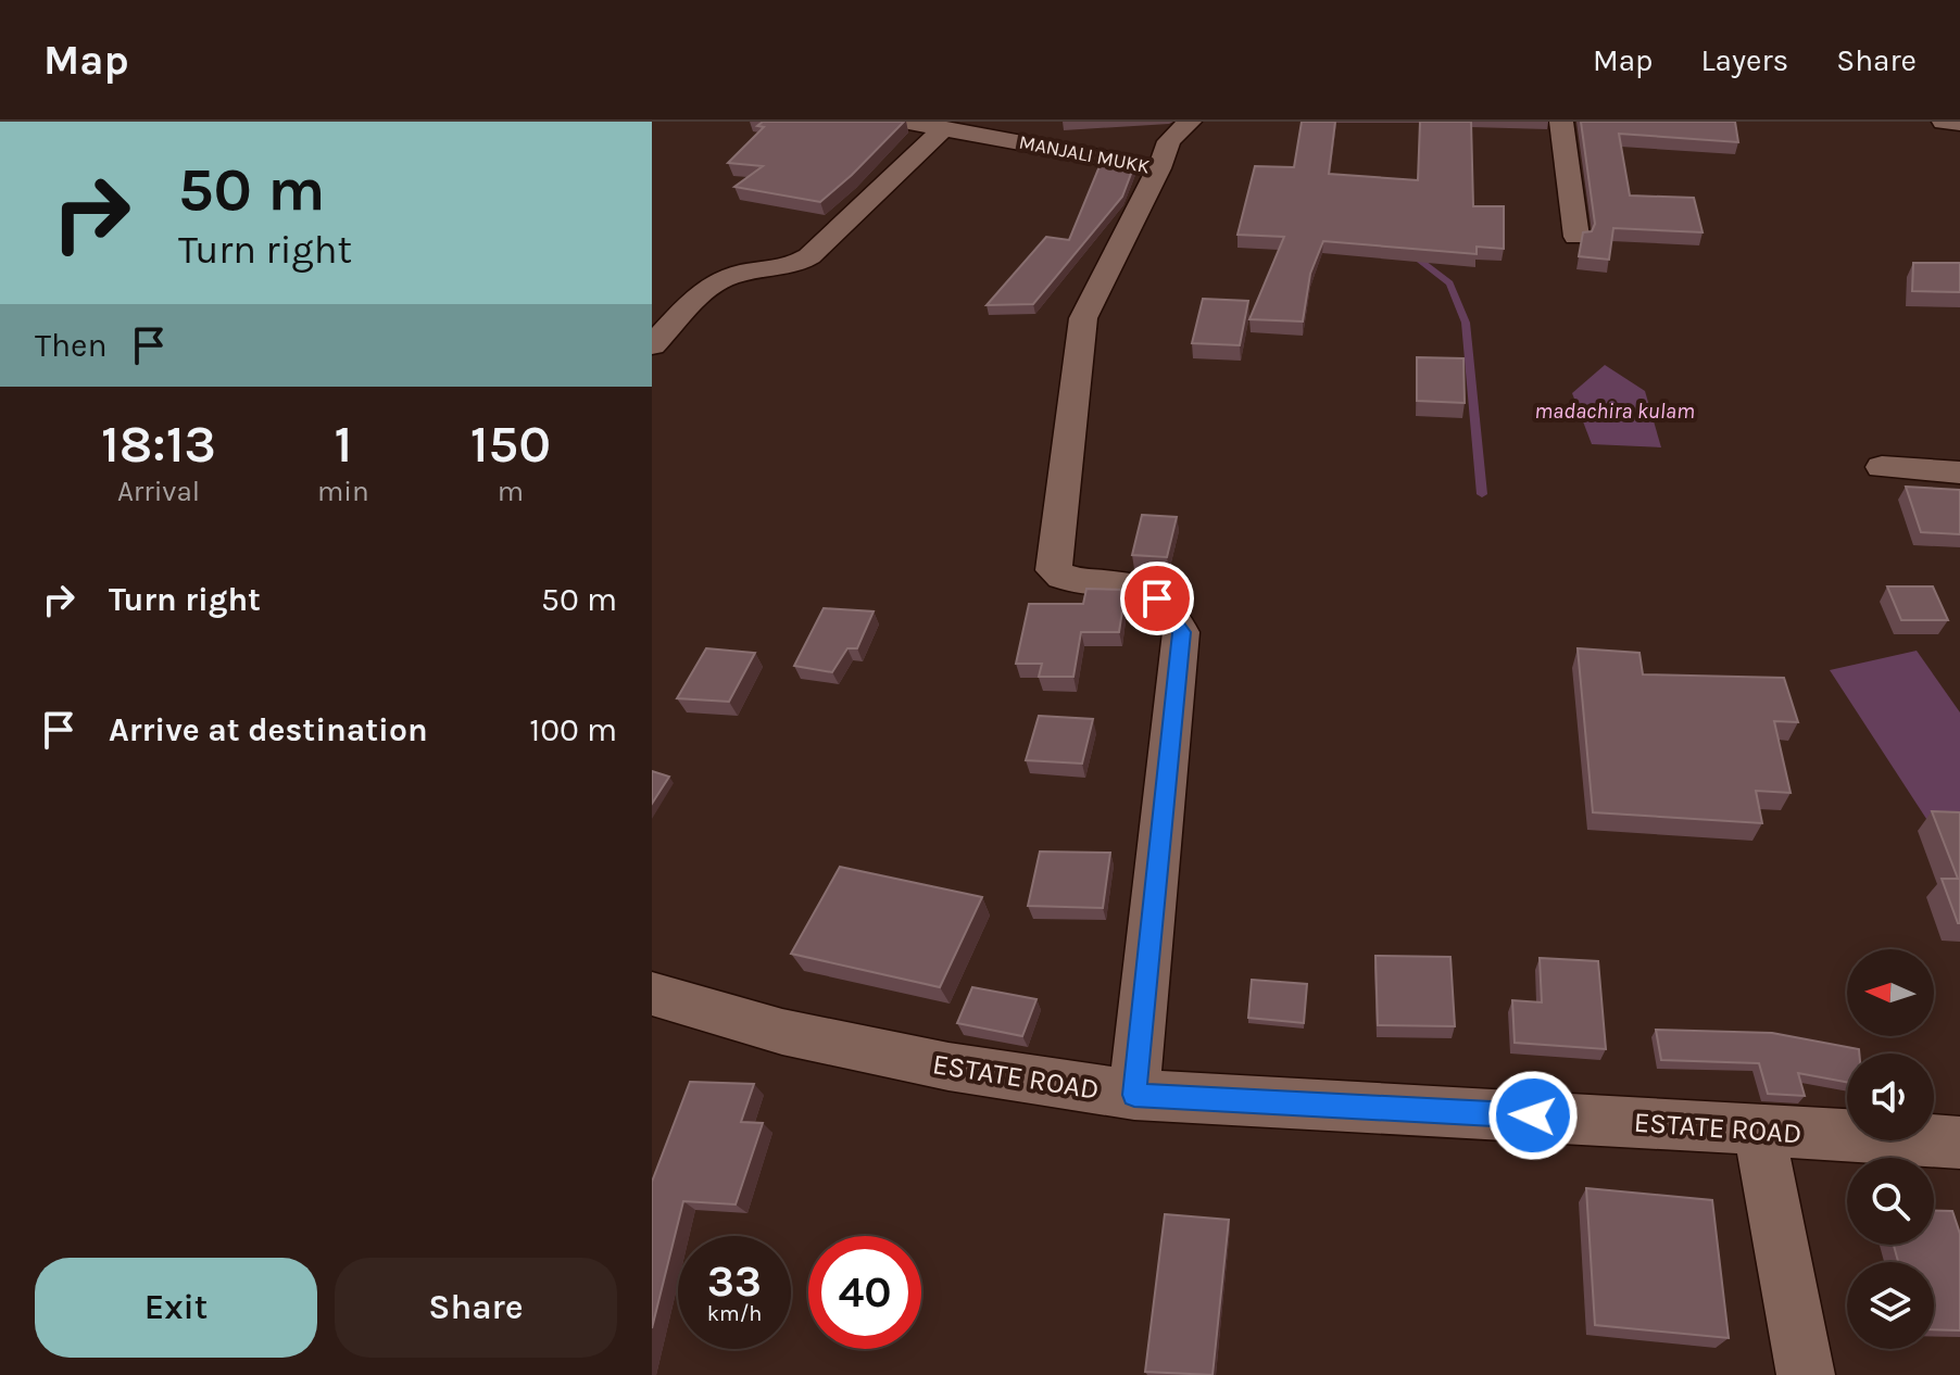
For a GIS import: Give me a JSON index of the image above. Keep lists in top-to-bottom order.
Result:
{
  "streets": {
    "street": ["MANJALI MUKK", "ESTATE ROAD"]
  },
  "water": ["madachira kulam"],
  "north": "left",
  "page": {
    "header": "Map",
    "nav": ["Map", "Layers", "Share"],
    "turn": ["50 m", "Turn right"],
    "then": "Then",
    "eta": [
      "18:13",
      "Arrival",
      "1",
      "min",
      "150",
      "m"
    ],
    "list": [
      {
        "name": "Turn right",
        "value": "50 m"
      },
      {
        "name": "Arrive at destination",
        "value": "100 m"
      }
    ],
    "speed": "33 km/h",
    "limit": "40",
    "buttons": ["Exit", "Share"]
  }
}
